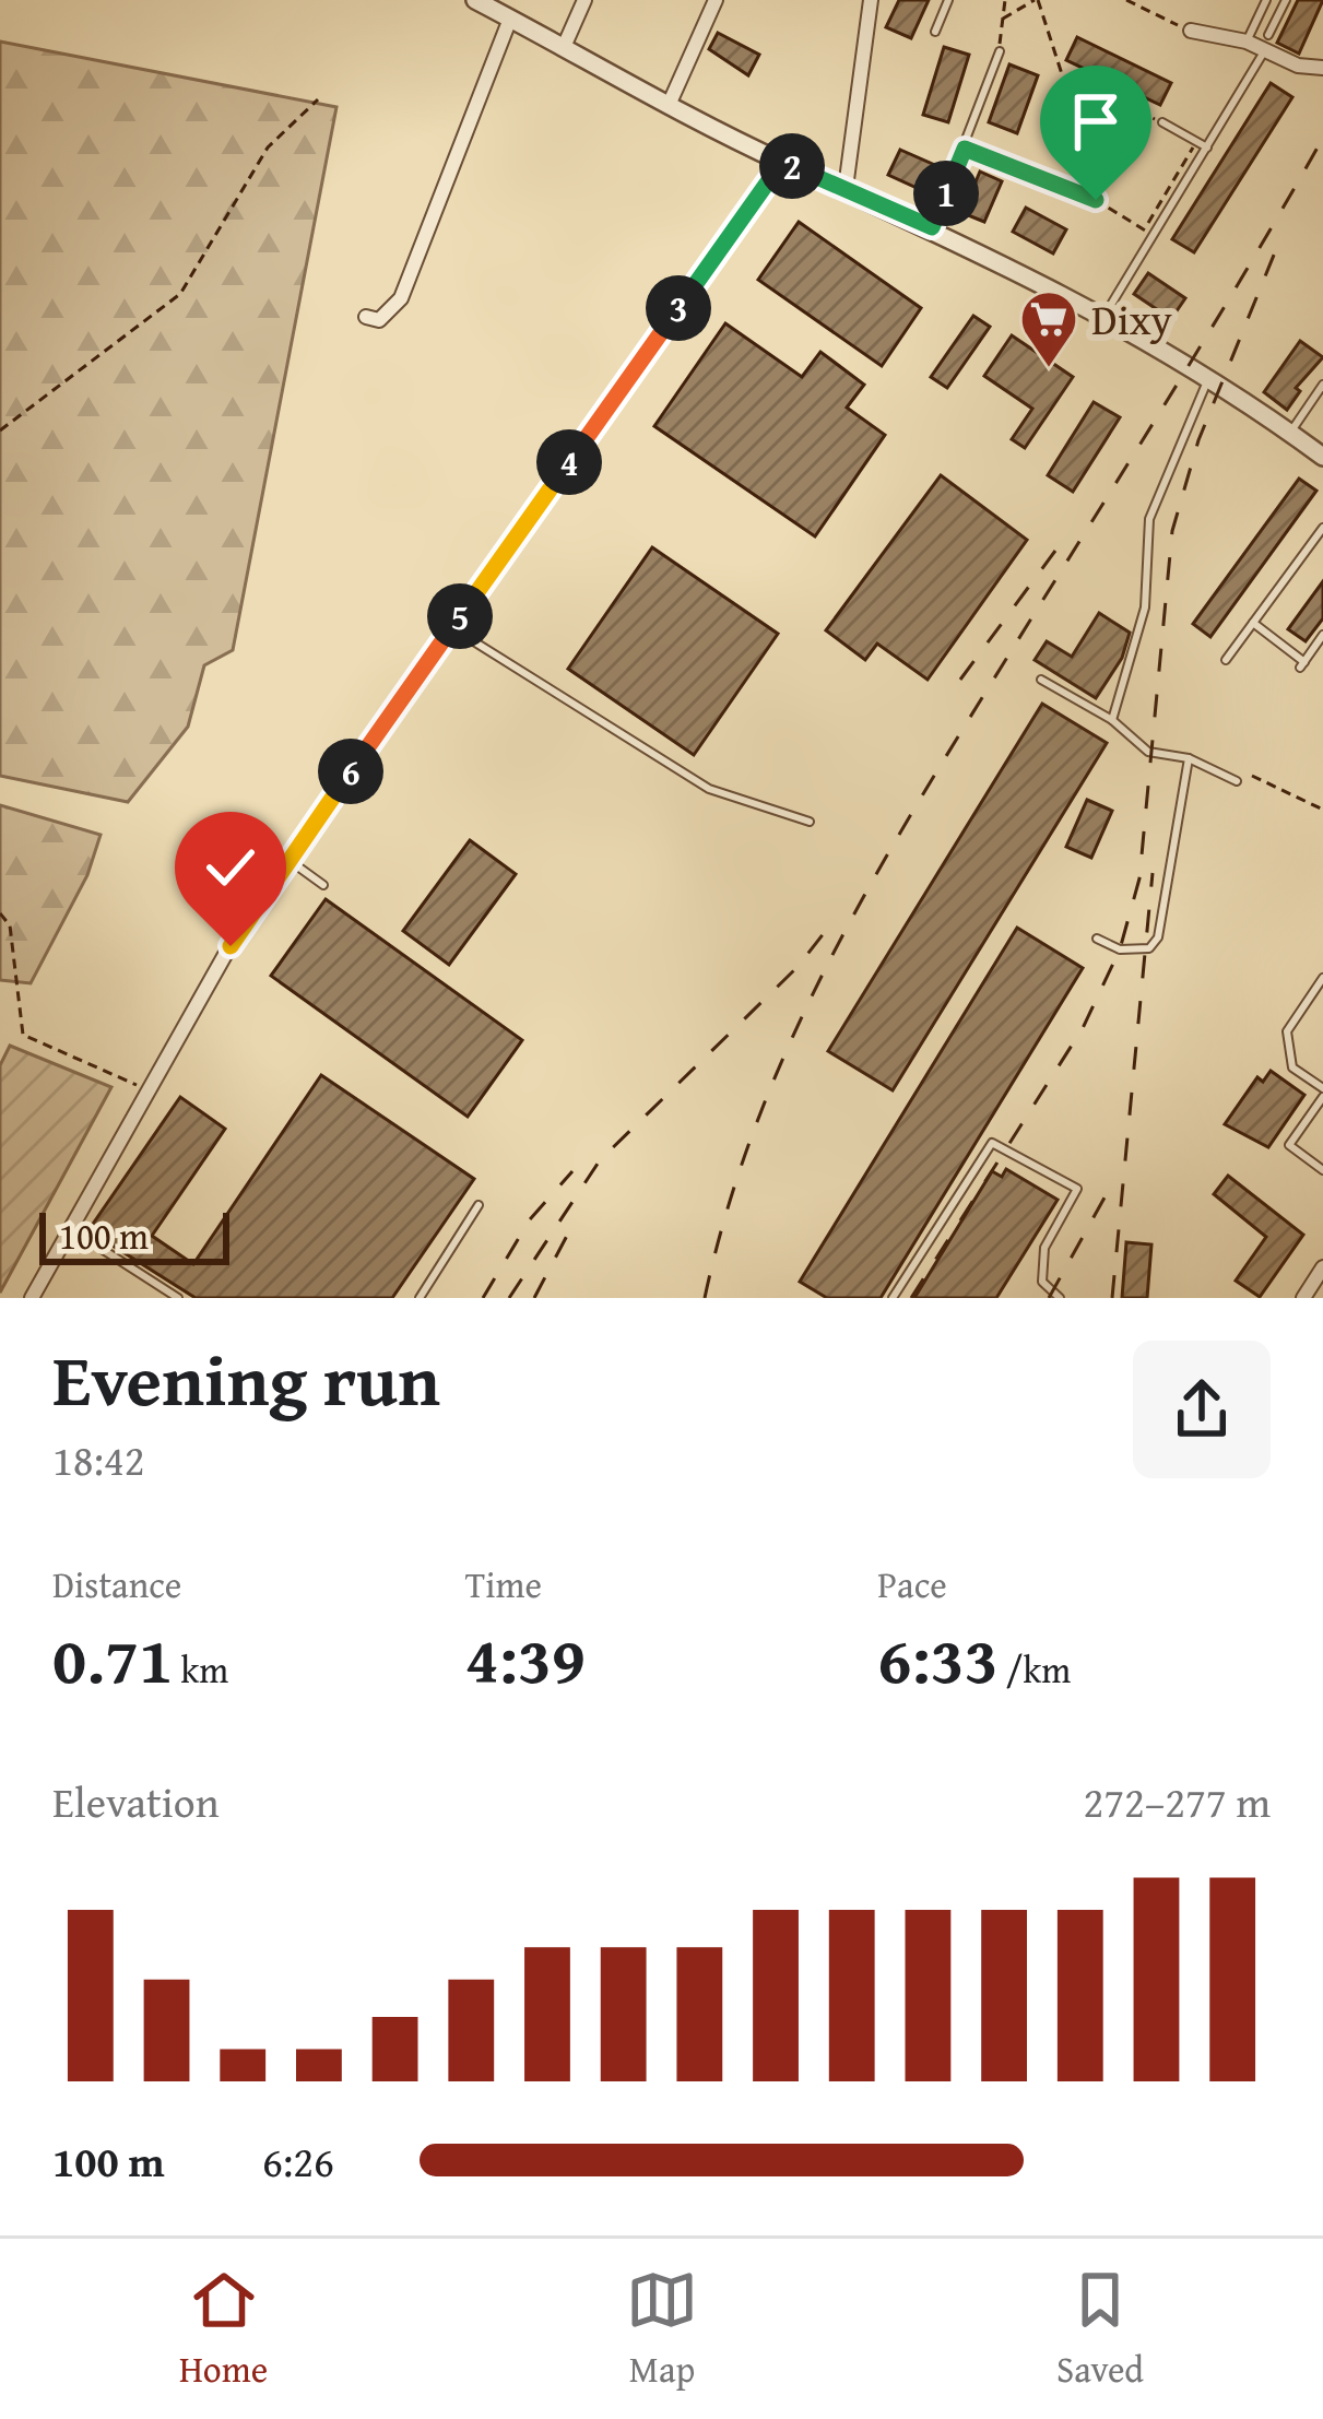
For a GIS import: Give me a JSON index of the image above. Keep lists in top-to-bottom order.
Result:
{
  "places": {
    "supermarket": ["Dixy"]
  },
  "scale_bar": "100 m",
  "page": {
    "pins": [
      "2",
      "1",
      "3",
      "4",
      "5",
      "6"
    ],
    "scale": "100 m",
    "heading": ["Evening run", "18:42"],
    "stats": [
      ["Distance", "0.71 km"],
      ["Time", "4:39"],
      ["Pace", "6:33 /km"]
    ],
    "chart": ["Elevation", "272–277 m"],
    "list": [
      {
        "name": "100 m",
        "note": "6:26"
      }
    ],
    "tabs": ["Home", "Map", "Saved"]
  }
}
